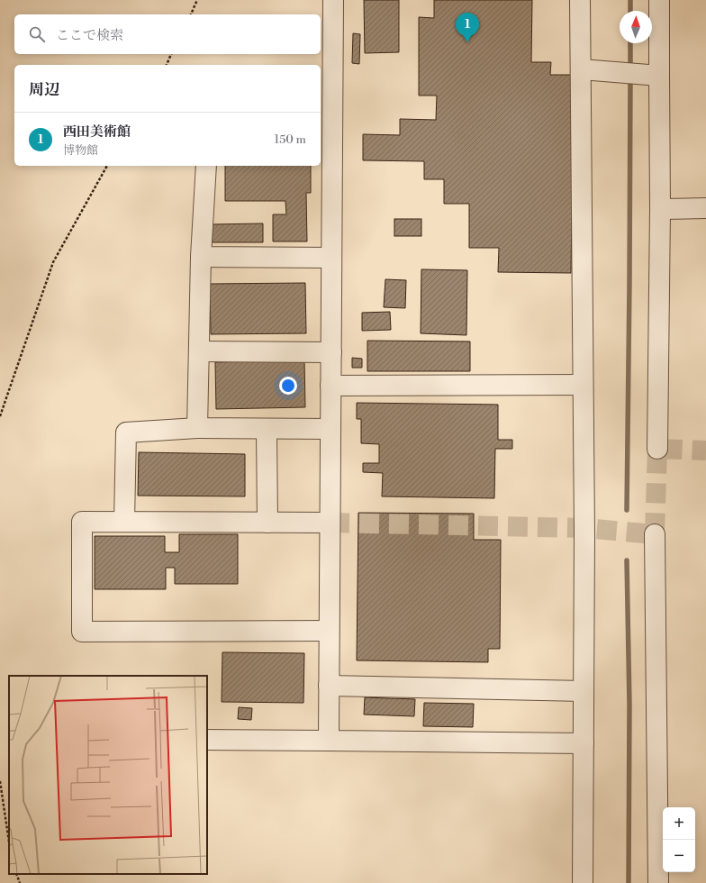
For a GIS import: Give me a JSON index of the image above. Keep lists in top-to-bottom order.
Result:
{
  "north": "top",
  "page": {
    "pins": "1",
    "search": "ここで検索",
    "heading": "周辺",
    "list": [
      {
        "mark": "1",
        "name": "西田美術館",
        "note": "博物館",
        "value": "150 m"
      }
    ],
    "map_buttons": ["+", "−"]
  }
}
